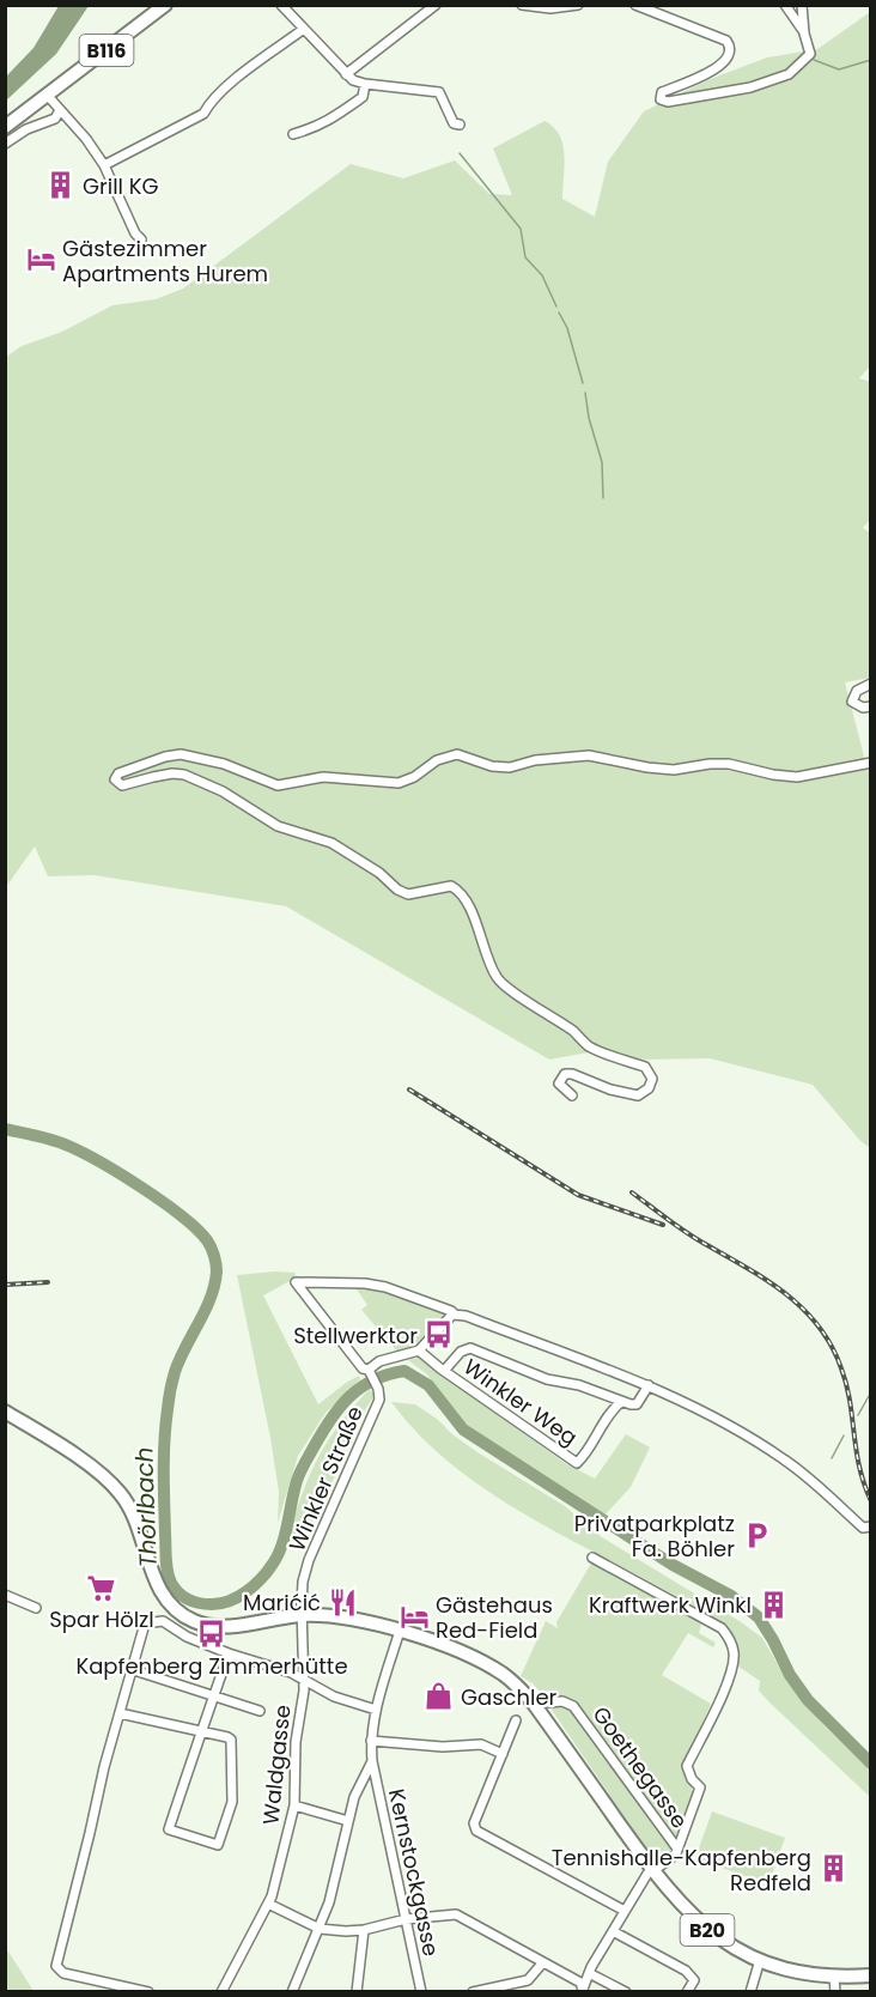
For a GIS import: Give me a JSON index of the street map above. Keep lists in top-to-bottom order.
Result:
{
  "streets": {
    "main road": ["B116", "B20"],
    "street": [
      "Winkler Weg",
      "Winkler Straße",
      "Waldgasse",
      "Goethegasse",
      "Kernstockgasse"
    ]
  },
  "crossings": [
    ["Winkler Straße", "Waldgasse"],
    ["Winkler Straße", "B20"],
    ["Waldgasse", "B20"],
    ["Goethegasse", "B20"],
    ["Kernstockgasse", "B20"]
  ],
  "water": ["Thörlbach"],
  "places": {
    "building": ["Grill KG", "Kraftwerk Winkl", "Tennishalle-Kapfenberg Redfeld"],
    "hotel": ["Gästezimmer Apartments Hurem", "Gästehaus Red-Field"],
    "bus stop": ["Stellwerktor", "Kapfenberg Zimmerhütte"],
    "parking": ["Privatparkplatz Fa. Böhler"],
    "supermarket": ["Spar Hölzl"],
    "restaurant": ["Marićić"],
    "shop": ["Gaschler"]
  }
}
